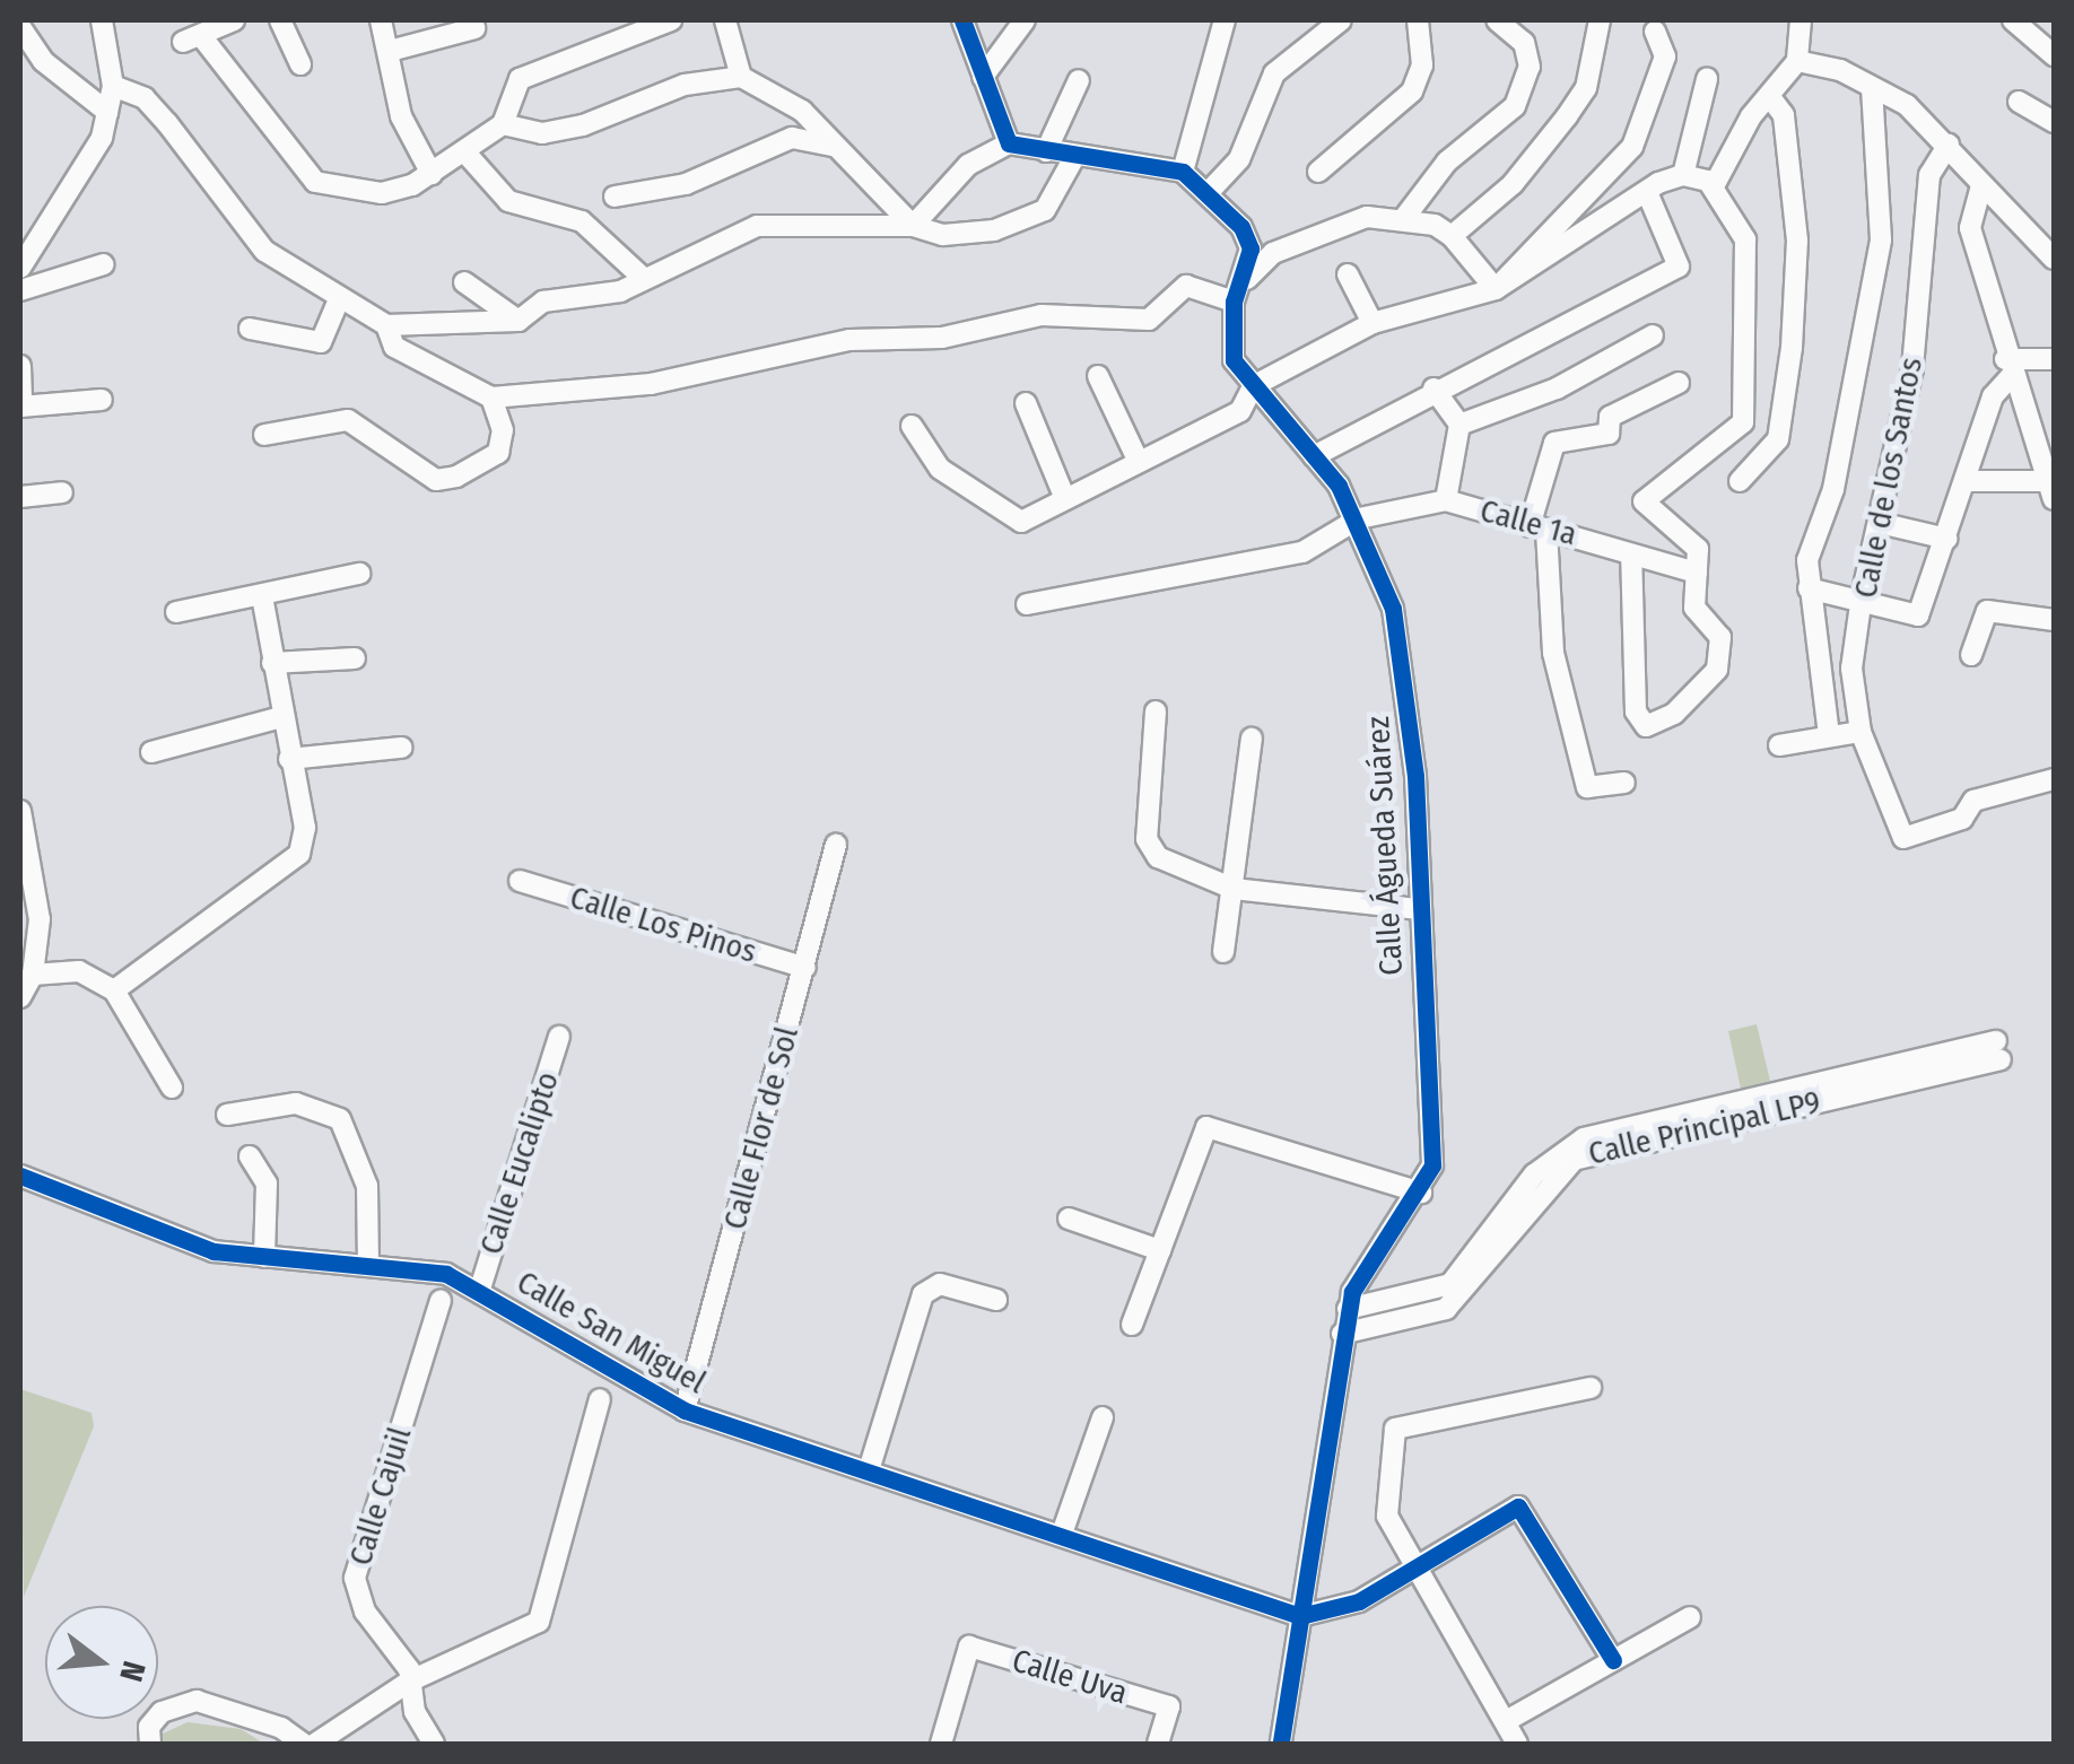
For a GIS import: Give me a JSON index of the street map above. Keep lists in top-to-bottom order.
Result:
{
  "streets": {
    "street": [
      "Calle de los Santos",
      "Calle 1a",
      "Calle Águeda Suárez",
      "Calle Los Pinos",
      "Calle Flor de Sol",
      "Calle Principal LP9",
      "Calle Eucalipto",
      "Calle San Miguel",
      "Calle Cajuil",
      "Calle Uva"
    ]
  },
  "crossings": [
    ["Calle 1a", "Calle Águeda Suárez"],
    ["Calle Águeda Suárez", "Calle Principal LP9"],
    ["Calle Águeda Suárez", "Calle San Miguel"],
    ["Calle Los Pinos", "Calle Flor de Sol"],
    ["Calle Flor de Sol", "Calle San Miguel"],
    ["Calle Eucalipto", "Calle San Miguel"]
  ],
  "north": "right"
}
